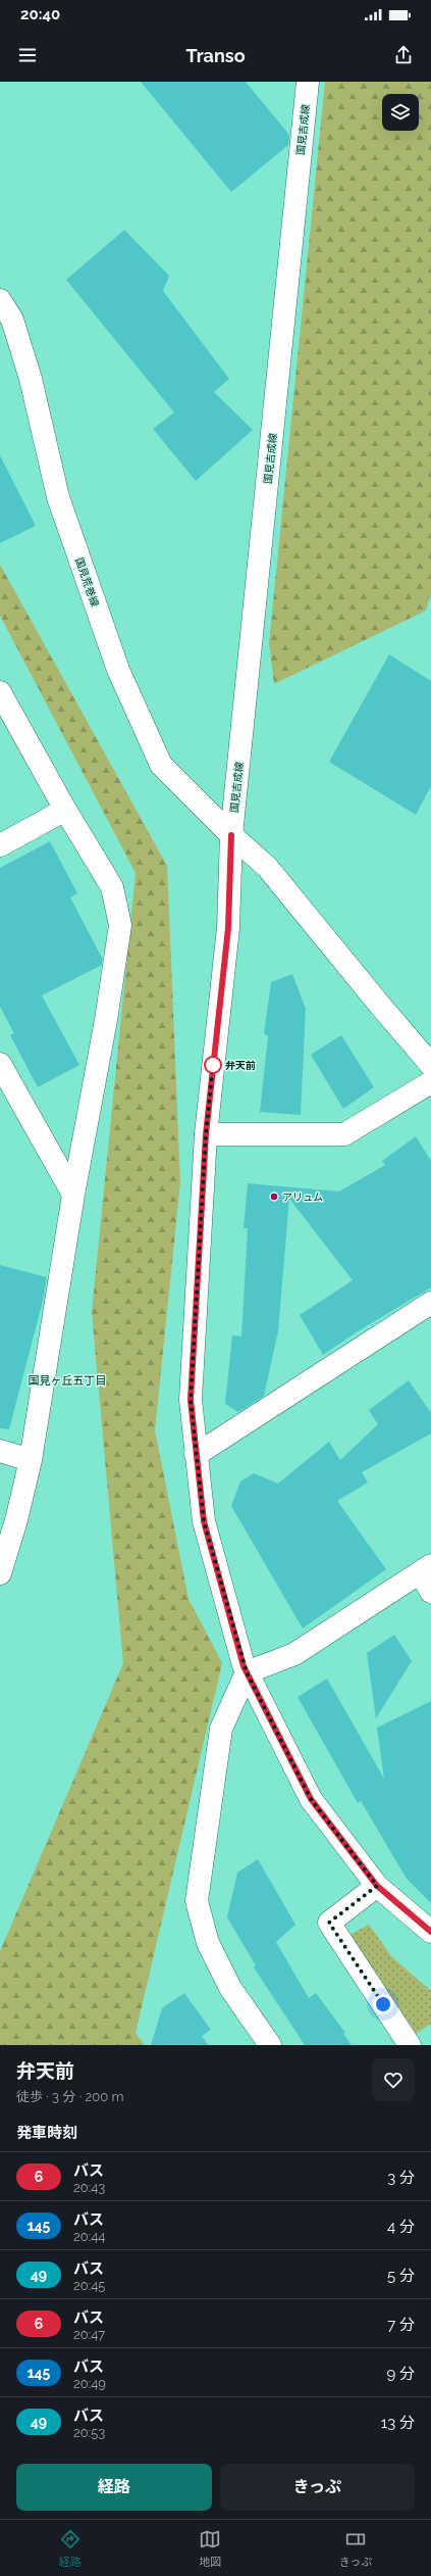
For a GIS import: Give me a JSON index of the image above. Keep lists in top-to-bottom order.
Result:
{
  "streets": {
    "street": ["国見吉成線", "国見荒巻線"]
  },
  "crossings": [
    ["国見吉成線", "国見荒巻線"]
  ],
  "districts": ["国見ヶ丘五丁目"],
  "places": ["弁天前", "アリュム"],
  "lines": ["bus line 6"],
  "page": {
    "status": "20:40",
    "header": "Transo",
    "heading": [
      ["弁天前", "徒歩 · 3 分 · 200 m"],
      "発車時刻"
    ],
    "list": [
      {
        "mark": "6",
        "name": "バス",
        "note": "20:43",
        "value": "3 分"
      },
      {
        "mark": "145",
        "name": "バス",
        "note": "20:44",
        "value": "4 分"
      },
      {
        "mark": "49",
        "name": "バス",
        "note": "20:45",
        "value": "5 分"
      },
      {
        "mark": "6",
        "name": "バス",
        "note": "20:47",
        "value": "7 分"
      },
      {
        "mark": "145",
        "name": "バス",
        "note": "20:49",
        "value": "9 分"
      },
      {
        "mark": "49",
        "name": "バス",
        "note": "20:53",
        "value": "13 分"
      }
    ],
    "buttons": ["経路", "きっぷ"],
    "tabs": ["経路", "地図", "きっぷ"]
  }
}
